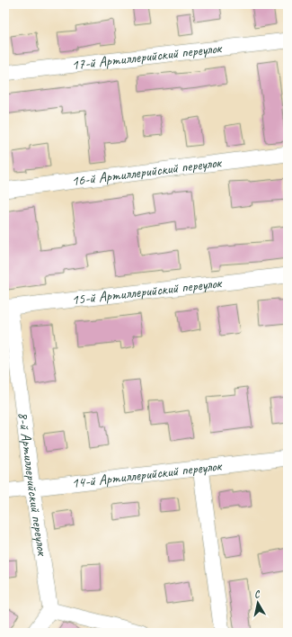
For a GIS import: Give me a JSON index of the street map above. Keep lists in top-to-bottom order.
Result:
{
  "streets": {
    "street": [
      "17-й Артиллерийский переулок",
      "16-й Артиллерийский переулок",
      "15-й Артиллерийский переулок",
      "14-й Артиллерийский переулок",
      "8-й Артиллерийский переулок"
    ]
  },
  "crossings": [
    ["15-й Артиллерийский переулок", "8-й Артиллерийский переулок"],
    ["14-й Артиллерийский переулок", "8-й Артиллерийский переулок"]
  ],
  "north": "top"
}
